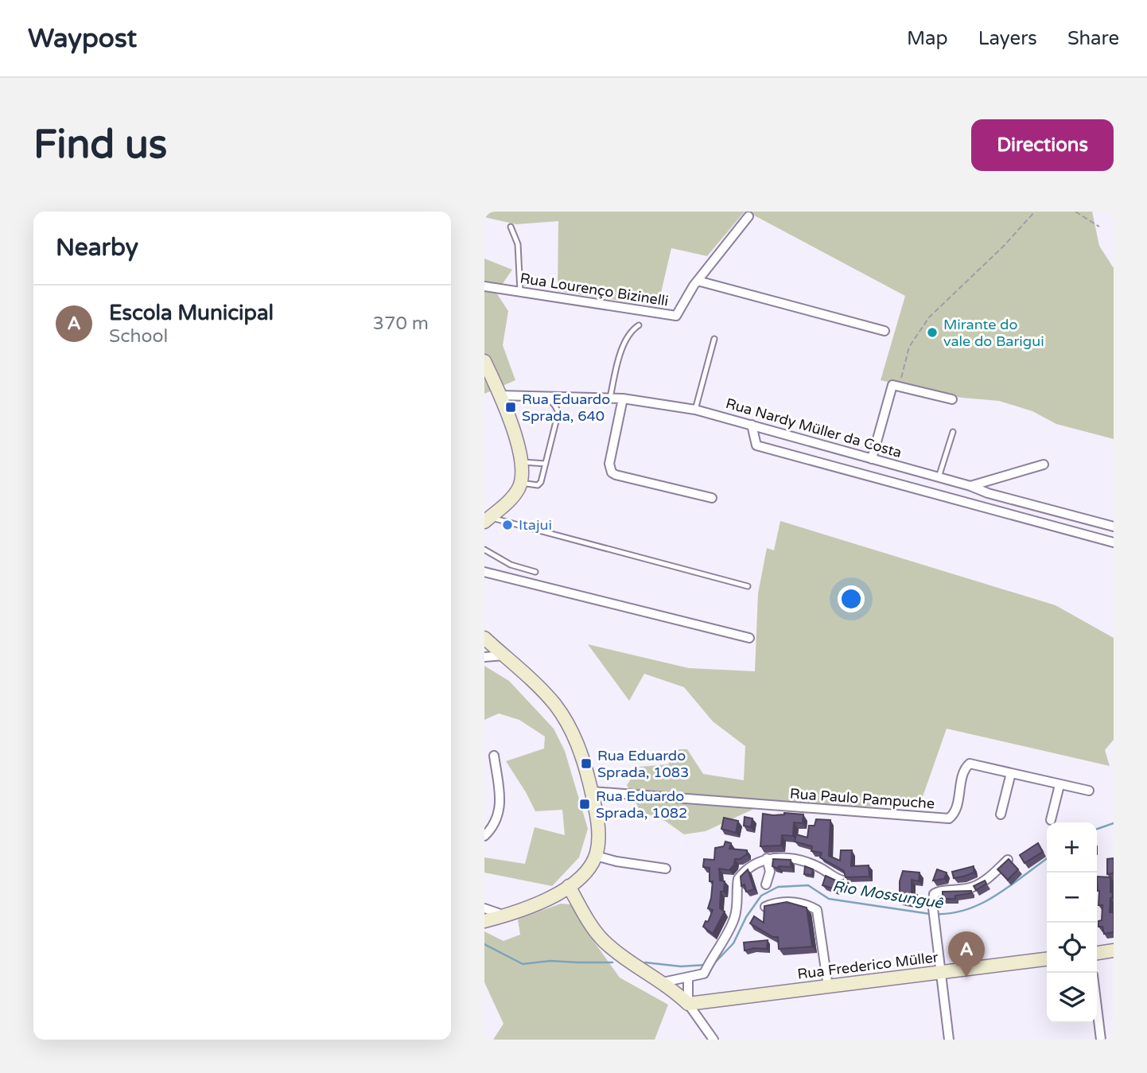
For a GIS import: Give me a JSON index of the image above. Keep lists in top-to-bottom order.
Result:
{
  "streets": {
    "main road": ["Rua Frederico Müller"],
    "street": ["Rua Lourenço Bizinelli", "Rua Nardy Müller da Costa", "Rua Paulo Pampuche"]
  },
  "water": ["Rio Mossunguê"],
  "places": {
    "other": ["Mirante do vale do Barigui", "Itajui"],
    "transit": ["Rua Eduardo Sprada, 640", "Rua Eduardo Sprada, 1083", "Rua Eduardo Sprada, 1082"]
  },
  "page": {
    "header": "Waypost",
    "nav": ["Map", "Layers", "Share"],
    "buttons": "Directions",
    "title": "Find us",
    "heading": "Nearby",
    "list": [
      {
        "mark": "A",
        "name": "Escola Municipal",
        "note": "School",
        "value": "370 m"
      }
    ],
    "map_buttons": ["+", "−"],
    "pins": "A"
  }
}
